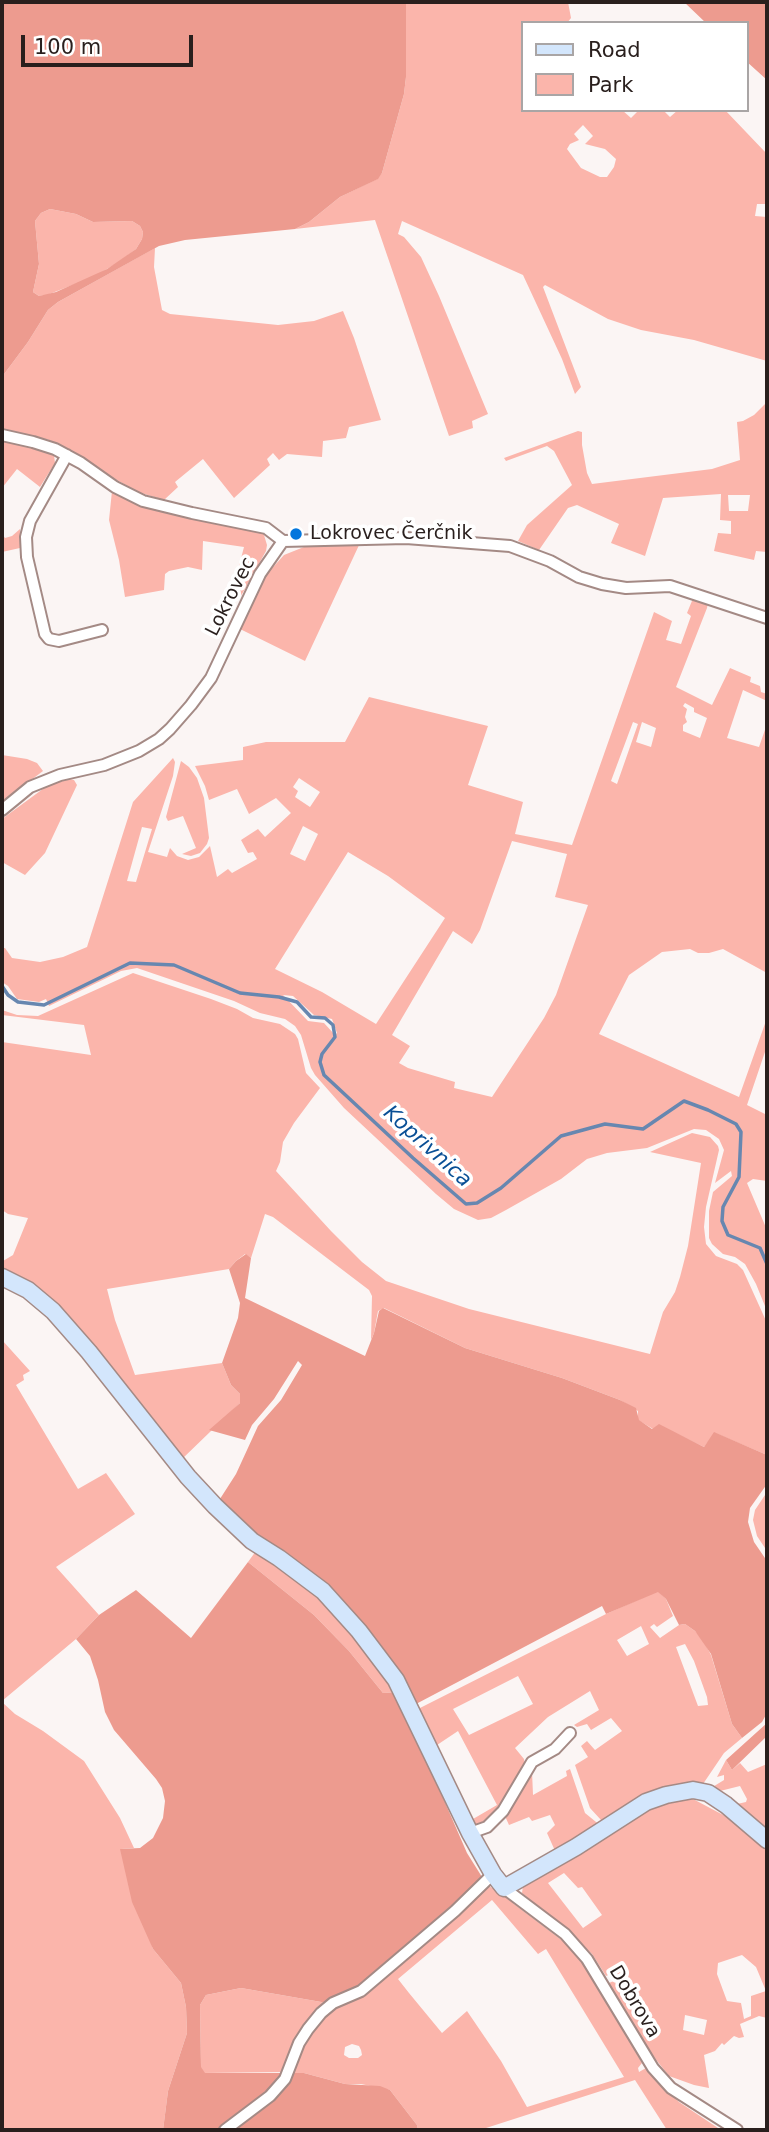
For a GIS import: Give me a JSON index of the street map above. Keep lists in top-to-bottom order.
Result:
{
  "streets": {
    "street": ["Lokrovec", "Dobrova"]
  },
  "water": ["Koprivnica"],
  "places": ["Lokrovec Čerčnik"],
  "legend": ["Road", "Park"],
  "scale_bar": "100 m"
}
